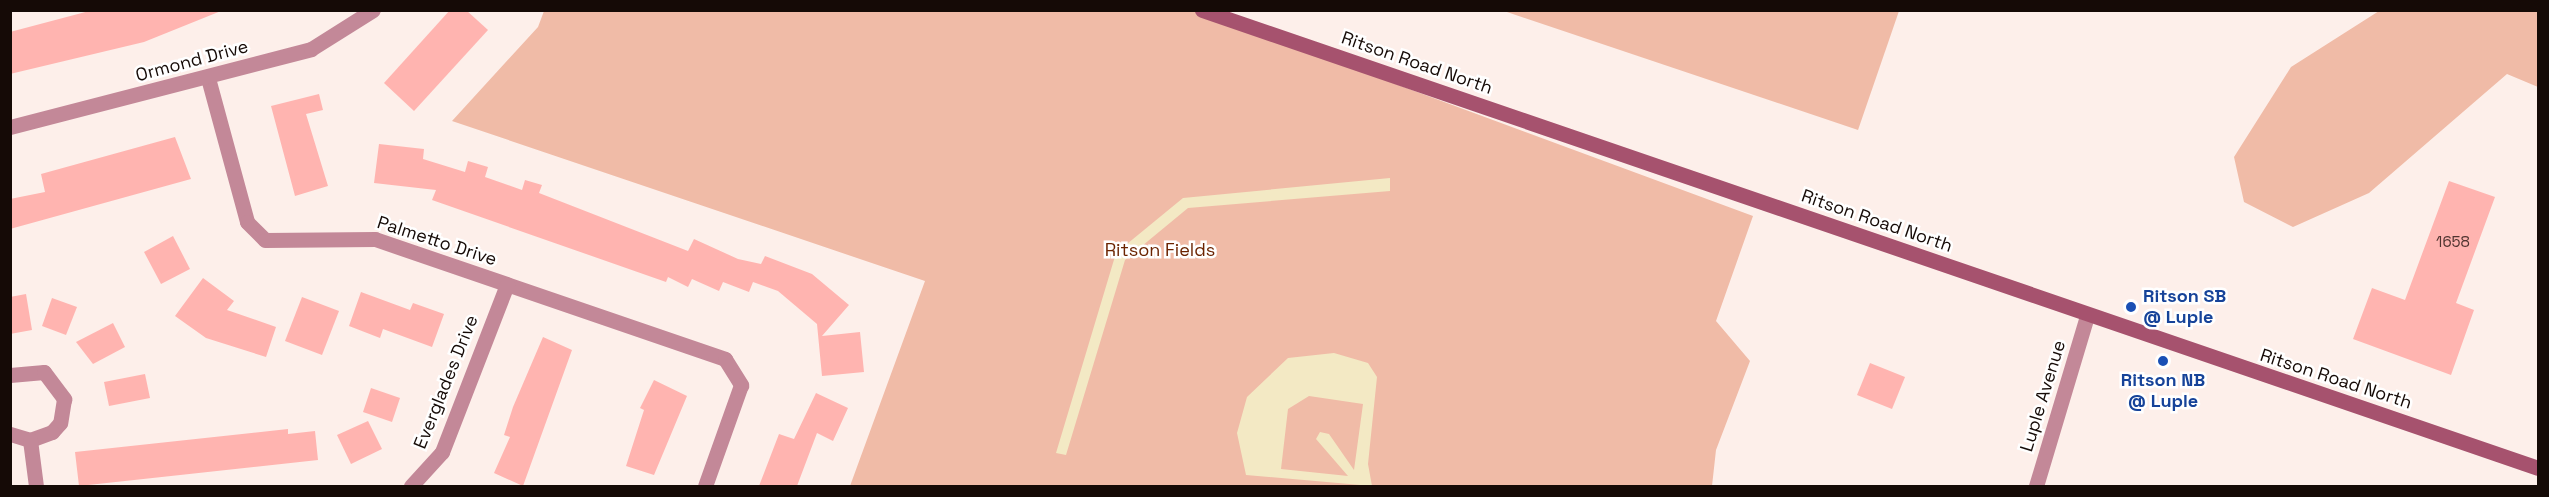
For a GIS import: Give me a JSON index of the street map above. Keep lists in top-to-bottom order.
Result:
{
  "streets": {
    "main road": ["Ritson Road North"],
    "street": [
      "Ormond Drive",
      "Palmetto Drive",
      "Everglades Drive",
      "Luple Avenue"
    ]
  },
  "crossings": [
    ["Ormond Drive", "Palmetto Drive"],
    ["Ritson Road North", "Luple Avenue"],
    ["Palmetto Drive", "Everglades Drive"]
  ],
  "parks": ["Ritson Fields"],
  "places": ["Ritson SB @ Luple", "Ritson NB @ Luple"],
  "house_numbers": ["1658"]
}
